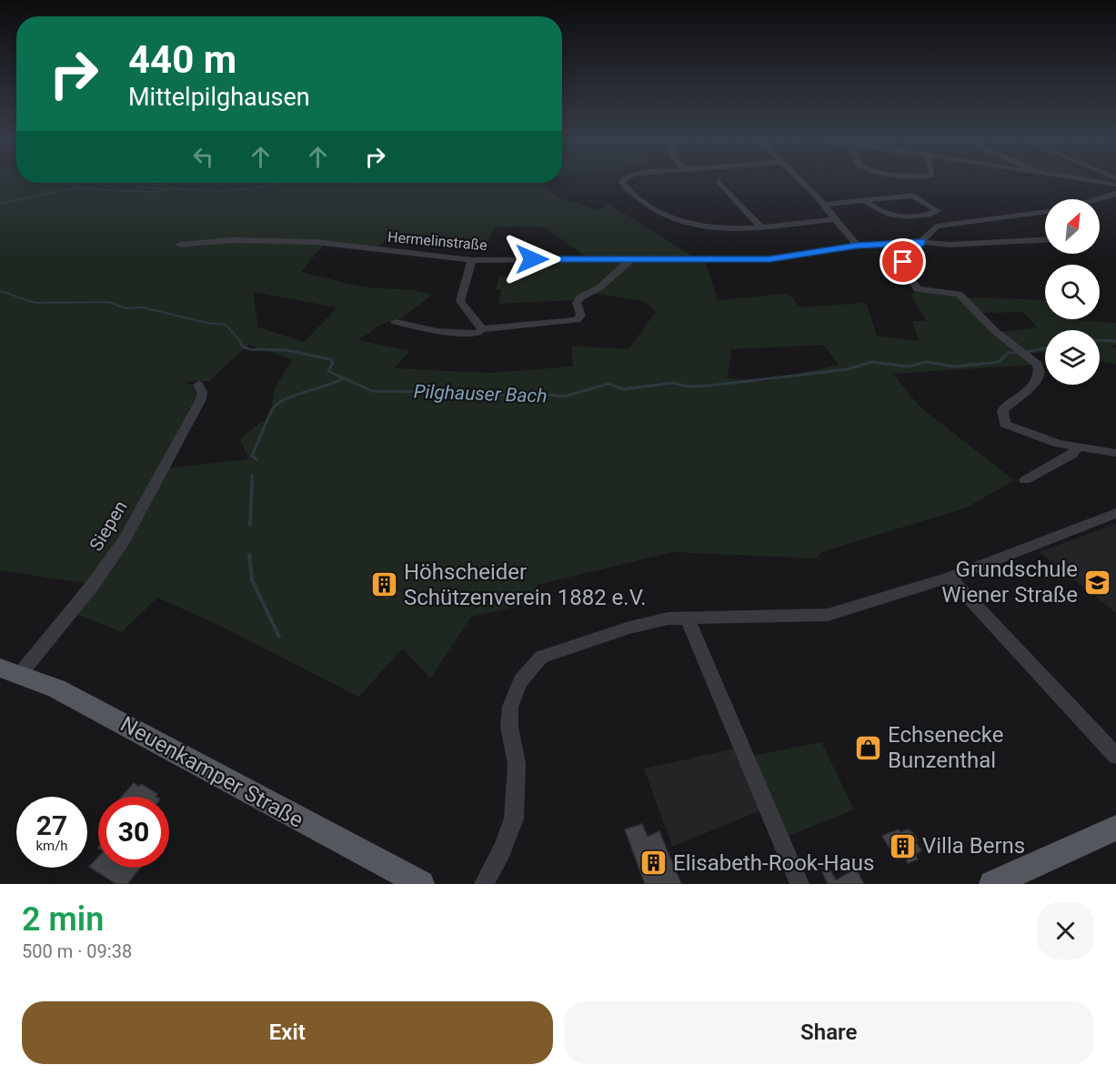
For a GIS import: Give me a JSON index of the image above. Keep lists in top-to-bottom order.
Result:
{
  "streets": {
    "main road": ["Neuenkamper Straße"],
    "street": ["Hermelinstraße", "Siepen"]
  },
  "crossings": [
    ["Siepen", "Neuenkamper Straße"]
  ],
  "water": ["Pilghauser Bach"],
  "places": {
    "school or university": ["Grundschule Wiener Straße"],
    "building": ["Höhscheider Schützenverein 1882 e.V.", "Villa Berns", "Elisabeth-Rook-Haus"],
    "shop": ["Echsenecke Bunzenthal"]
  },
  "north": "top right",
  "page": {
    "turn": ["440 m", "Mittelpilghausen"],
    "speed": "27 km/h",
    "limit": "30",
    "heading": ["2 min", "500 m · 09:38"],
    "buttons": ["Exit", "Share"]
  }
}
